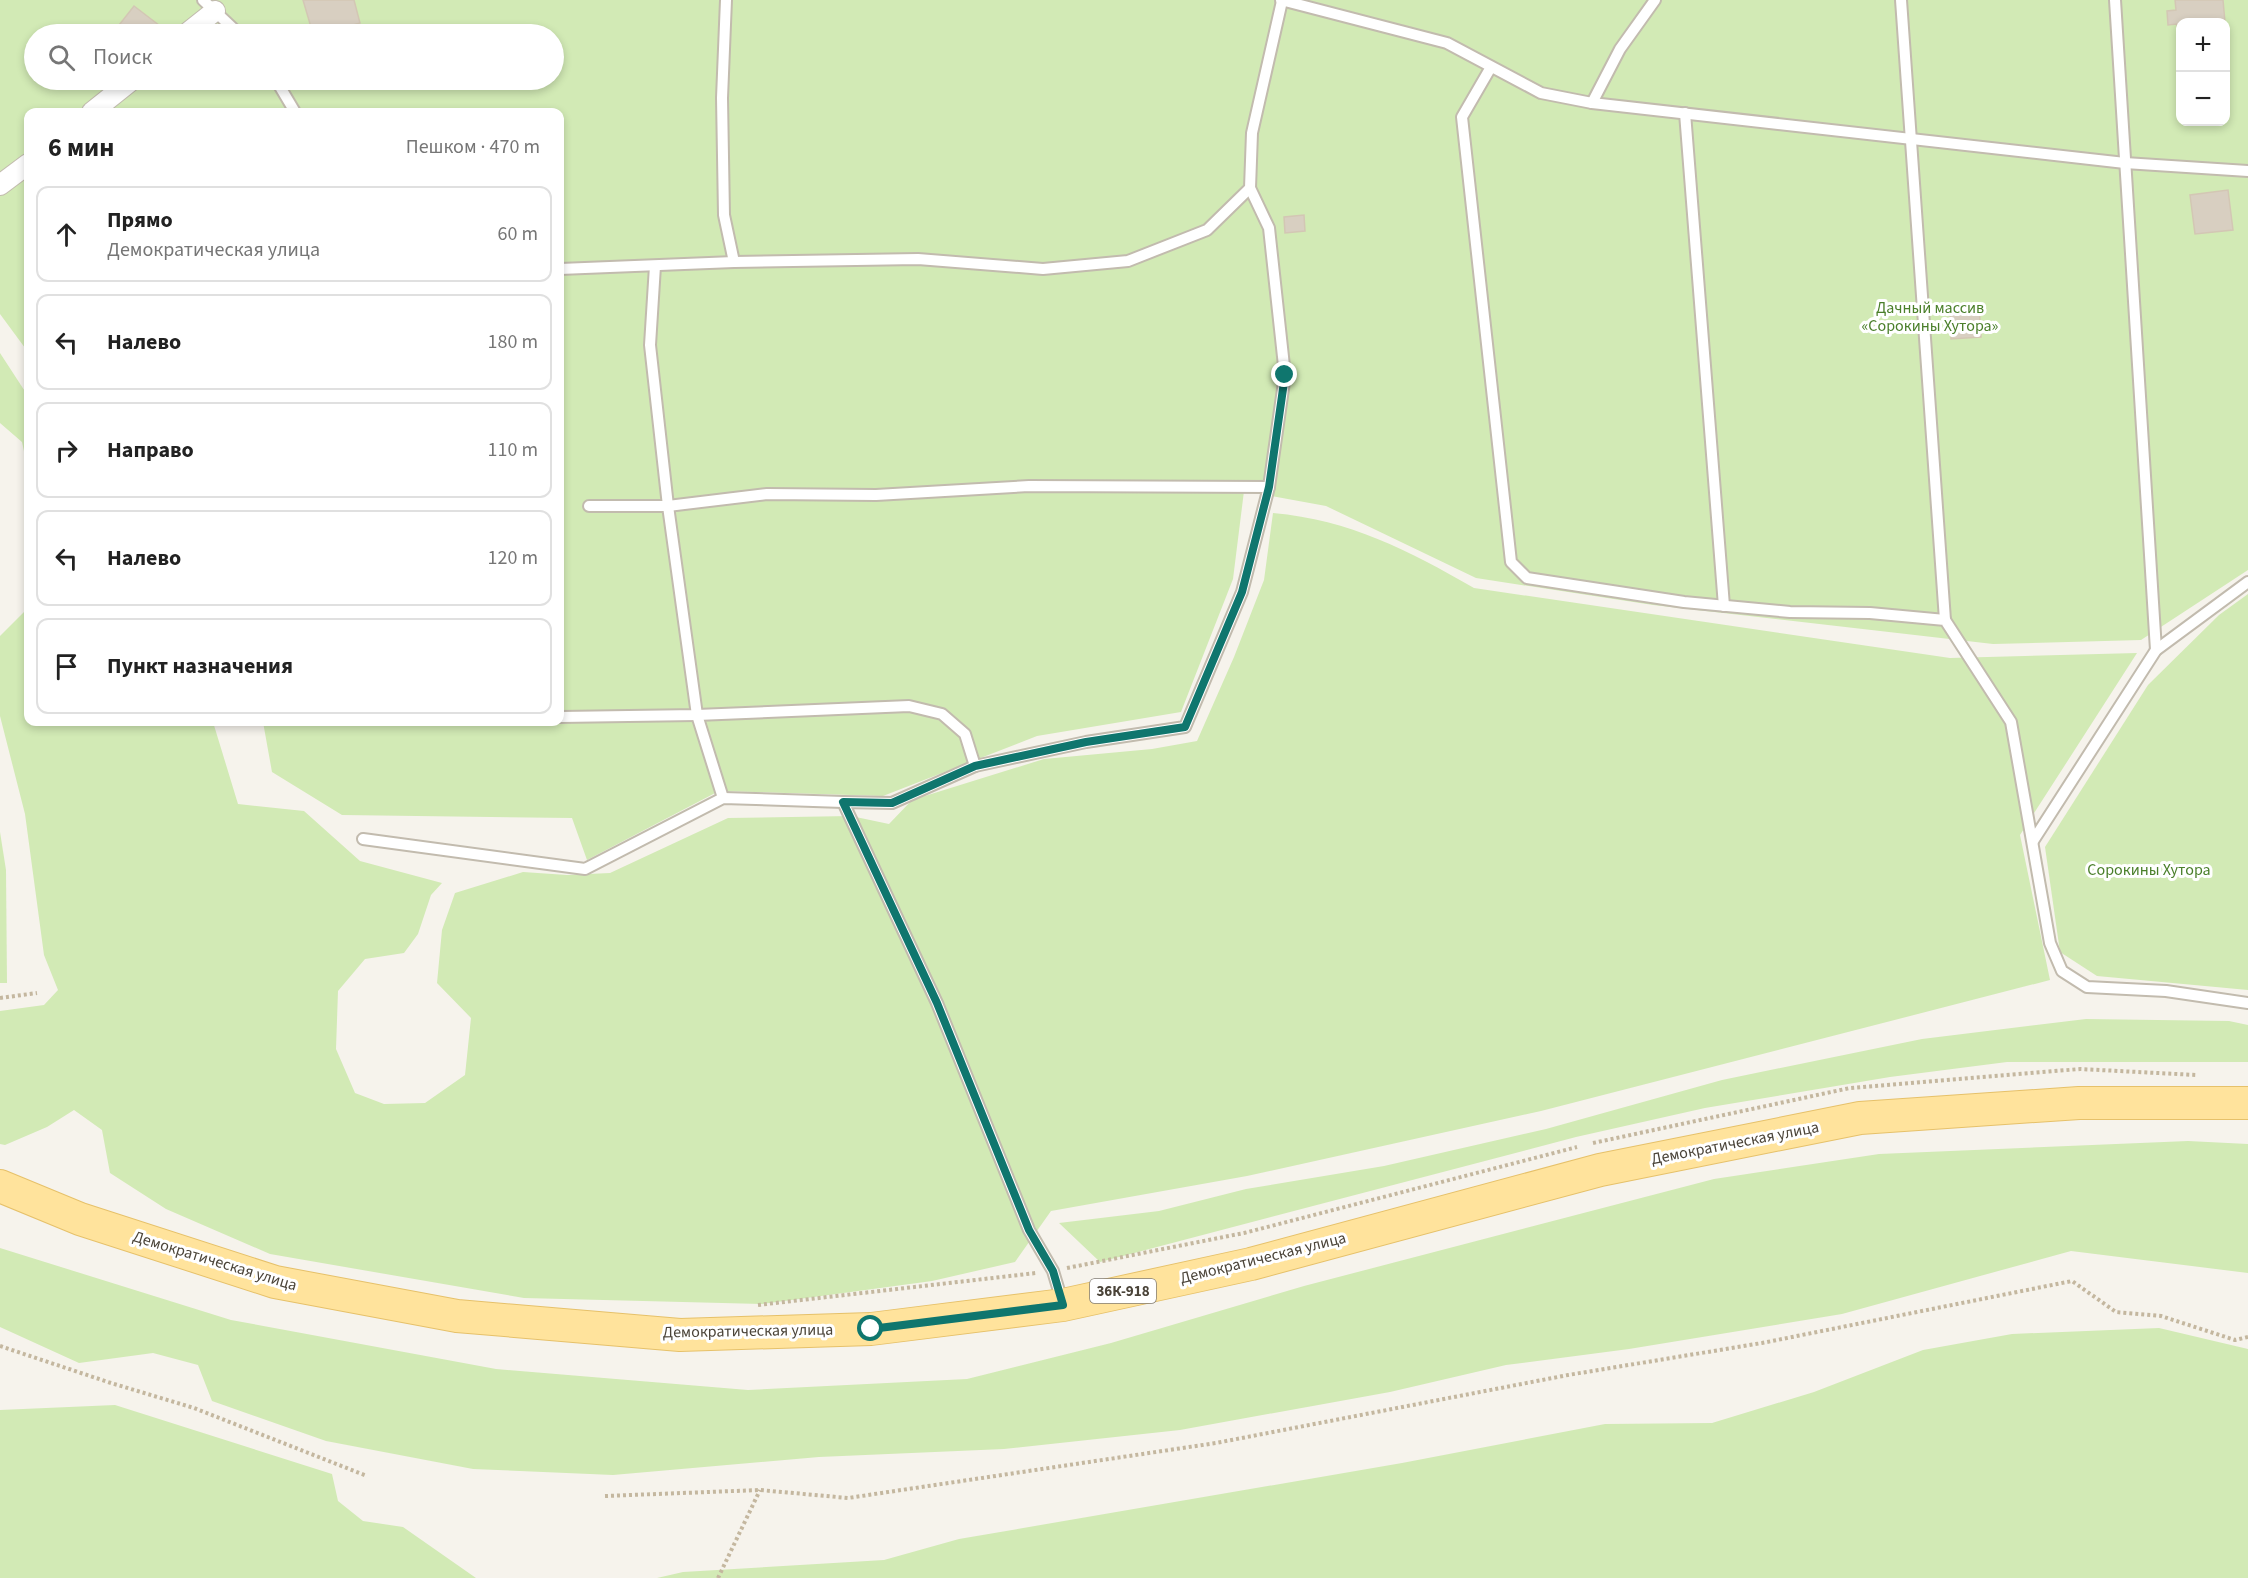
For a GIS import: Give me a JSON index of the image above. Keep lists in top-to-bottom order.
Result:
{
  "streets": {
    "main road": ["Демократическая улица", "36К-918"]
  },
  "parks": ["Дачный массив «Сорокины Хутора»", "Сорокины Хутора"],
  "page": {
    "map_buttons": ["+", "−"],
    "search": "Поиск",
    "heading": ["6 мин", "Пешком · 470 m"],
    "list": [
      ["Прямо", "Демократическая улица", "60 m"],
      ["Налево", "180 m"],
      ["Направо", "110 m"],
      ["Налево", "120 m"],
      "Пункт назначения"
    ]
  }
}
